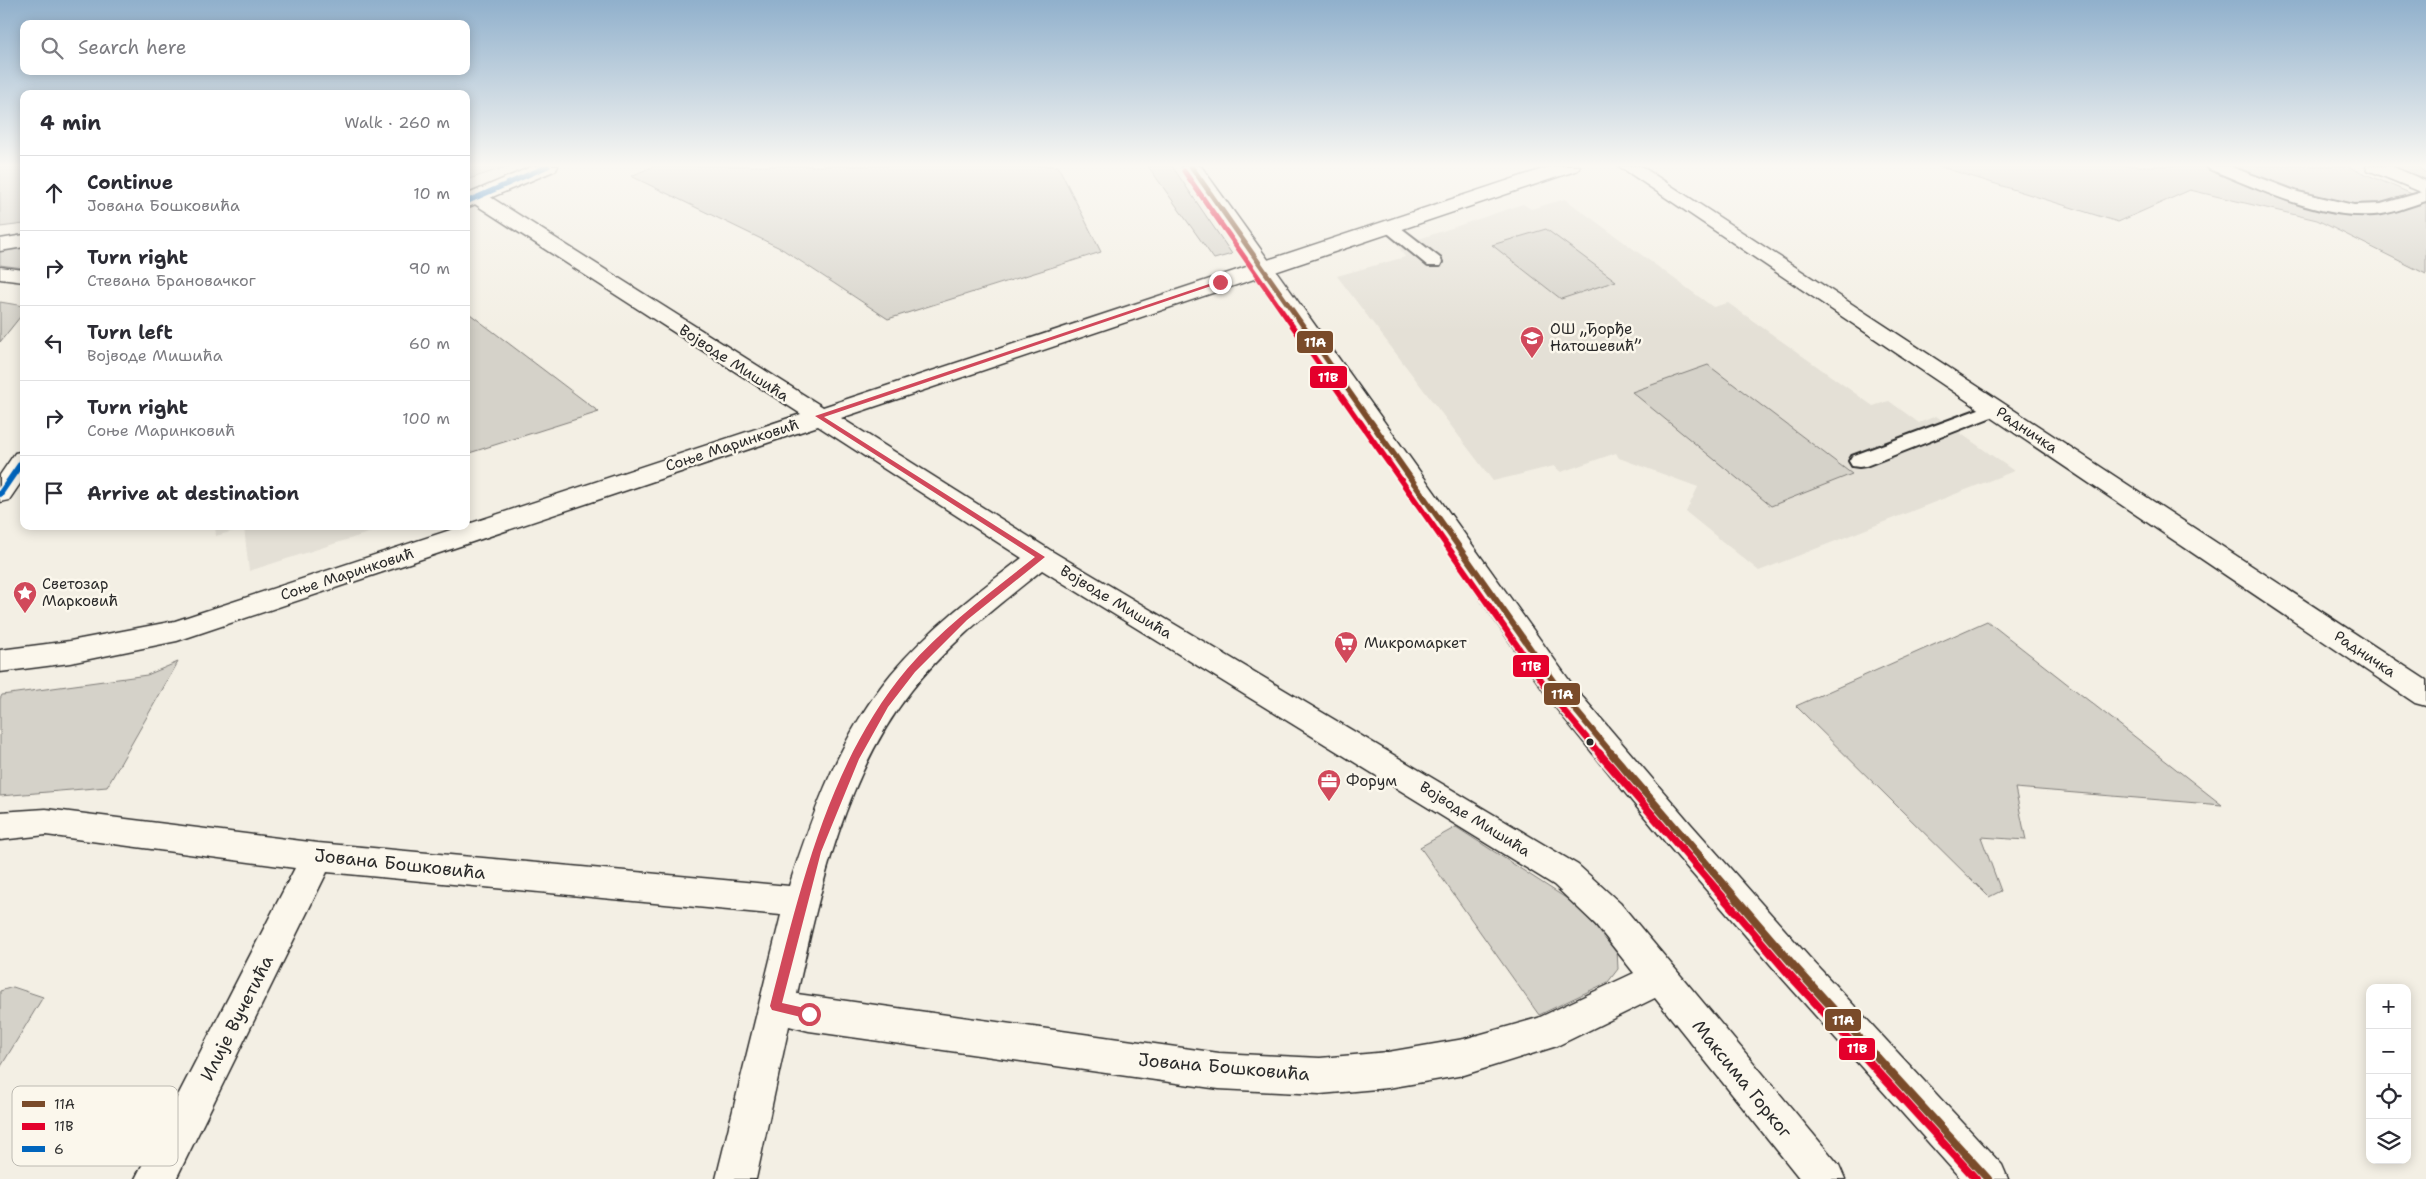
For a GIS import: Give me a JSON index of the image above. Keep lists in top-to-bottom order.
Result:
{
  "streets": {
    "street": [
      "Војводе Мишића",
      "Радничка",
      "Соње Маринковић",
      "Јована Бошковића",
      "Илије Вучетића",
      "Максима Горког"
    ]
  },
  "crossings": [
    ["Војводе Мишића", "Соње Маринковић"],
    ["Војводе Мишића", "Јована Бошковића"],
    ["Војводе Мишића", "Максима Горког"],
    ["Јована Бошковића", "Илије Вучетића"],
    ["Јована Бошковића", "Максима Горког"]
  ],
  "places": {
    "school or university": ["ОШ „Ђорђе Натошевић”"],
    "place": ["Светозар Марковић"],
    "supermarket": ["Микромаркет"],
    "office": ["Форум"]
  },
  "lines": ["transit line 11A", "transit line 11B", "transit line 6"],
  "legend": ["11A", "11B", "6"],
  "page": {
    "search": "Search here",
    "heading": ["4 min", "Walk · 260 m"],
    "list": [
      ["Continue", "Јована Бошковића", "10 m"],
      ["Turn right", "Стевана Брановачког", "90 m"],
      ["Turn left", "Војводе Мишића", "60 m"],
      ["Turn right", "Соње Маринковић", "100 m"],
      "Arrive at destination"
    ],
    "map_buttons": ["+", "−"]
  }
}
